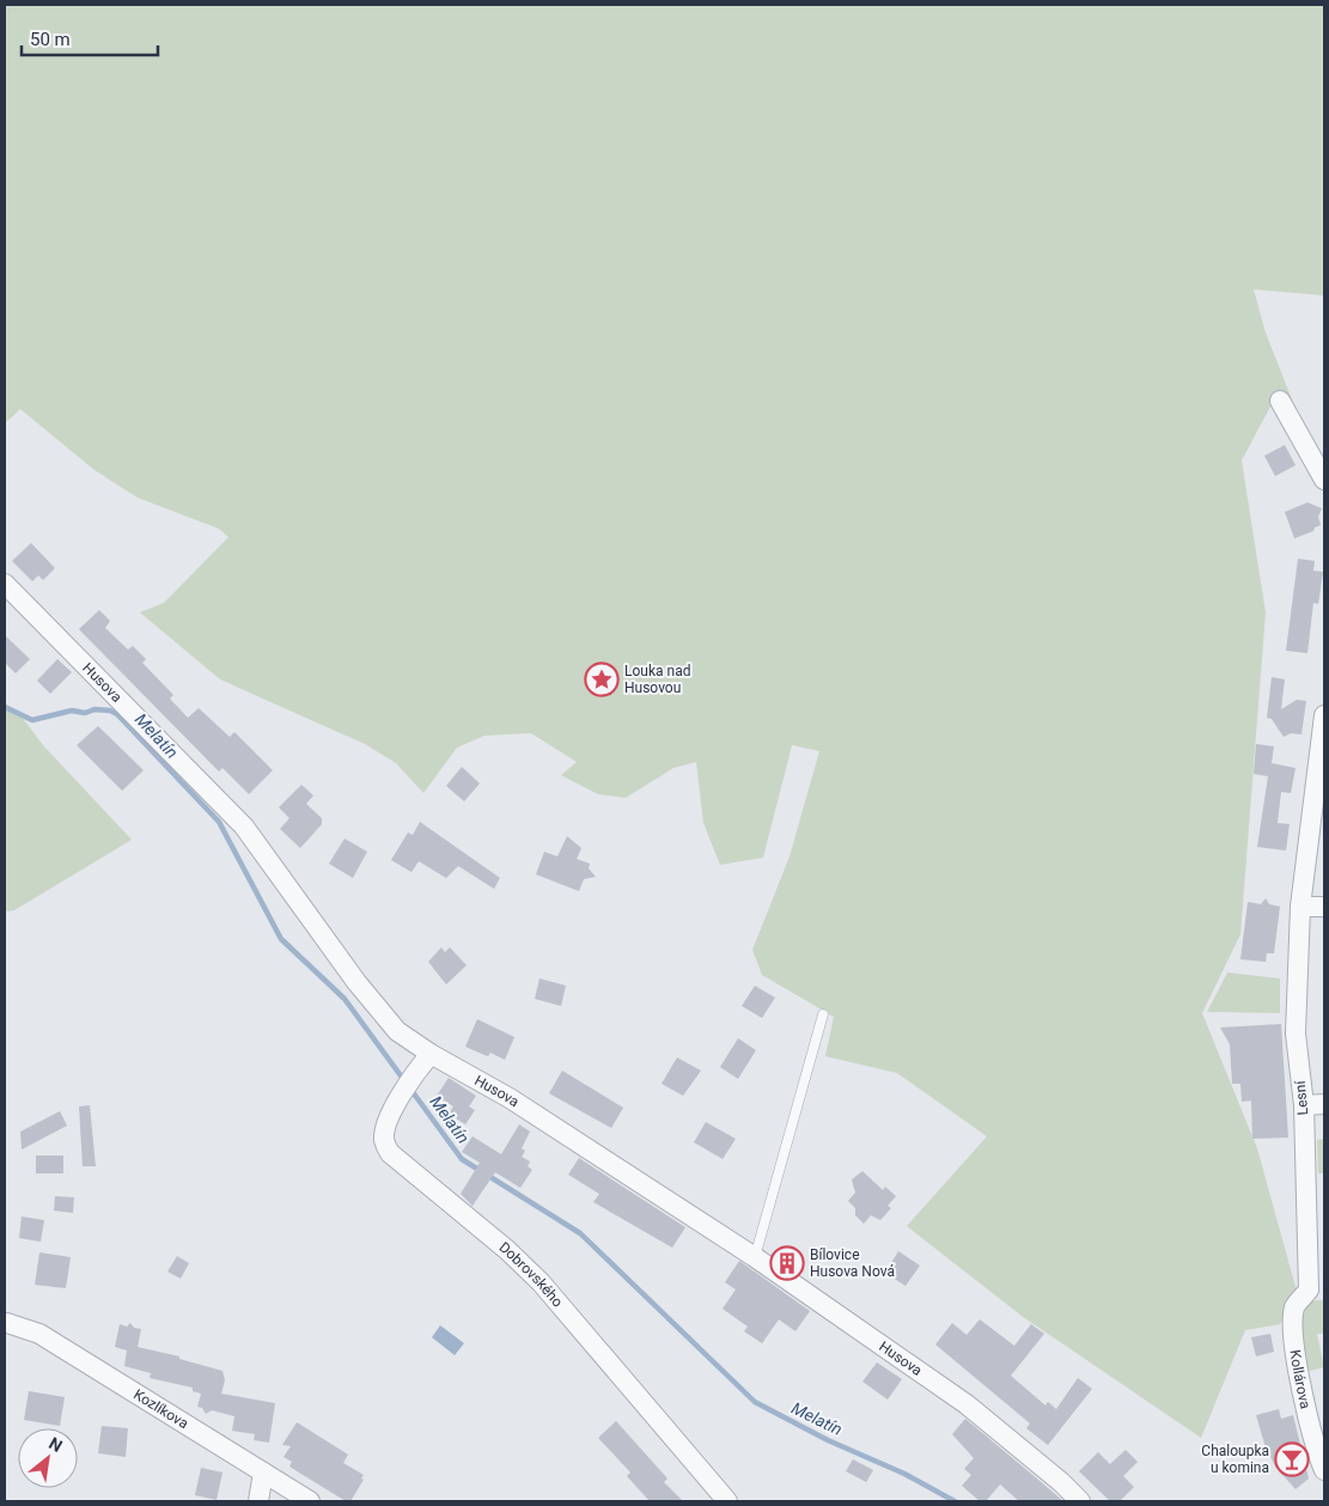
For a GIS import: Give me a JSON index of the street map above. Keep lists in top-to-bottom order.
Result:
{
  "streets": {
    "street": [
      "Husova",
      "Lesní",
      "Dobrovského",
      "Kollárova",
      "Kozlíkova"
    ]
  },
  "crossings": [
    ["Husova", "Dobrovského"],
    ["Lesní", "Kollárova"]
  ],
  "water": ["Melatín"],
  "places": {
    "place": ["Louka nad Husovou"],
    "building": ["Bílovice Husova Nová"],
    "bar": ["Chaloupka u komina"]
  },
  "scale_bar": "50 m",
  "north": "top right"
}
